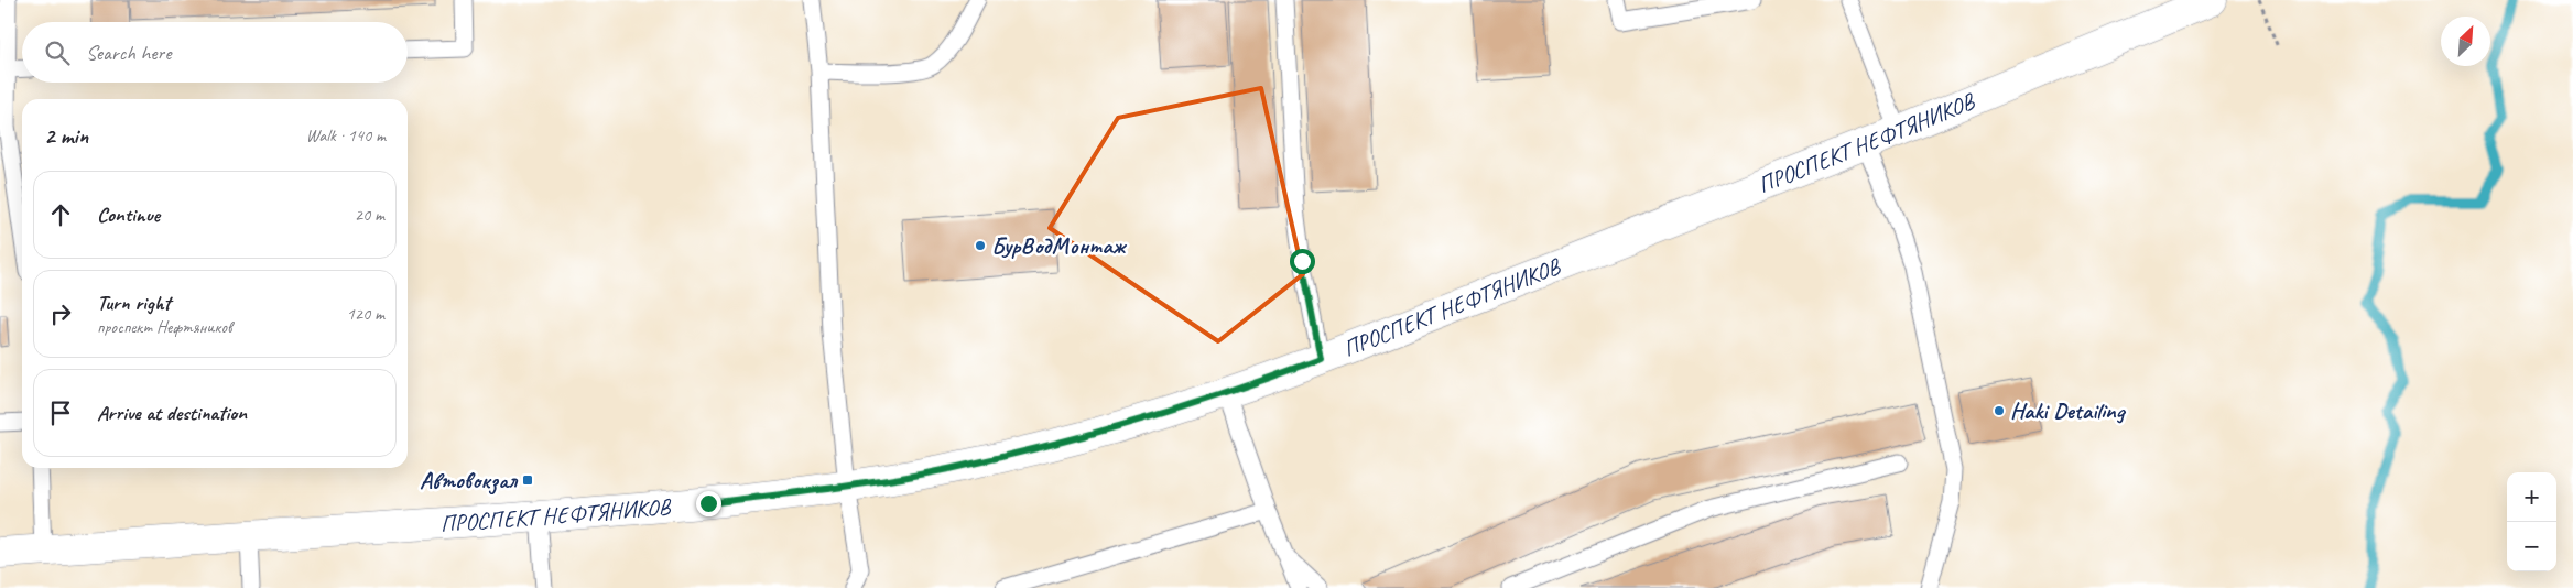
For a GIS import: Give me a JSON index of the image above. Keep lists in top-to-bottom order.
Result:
{
  "streets": {
    "main road": ["ПРОСПЕКТ НЕФТЯНИКОВ"]
  },
  "places": {
    "other": ["БурВодМонтаж", "Haki Detailing"],
    "transit": ["Автовокзал"]
  },
  "north": "top right",
  "page": {
    "search": "Search here",
    "heading": ["2 min", "Walk · 140 m"],
    "list": [
      ["Continue", "20 m"],
      ["Turn right", "проспект Нефтяников", "120 m"],
      "Arrive at destination"
    ],
    "map_buttons": ["+", "−"]
  }
}
